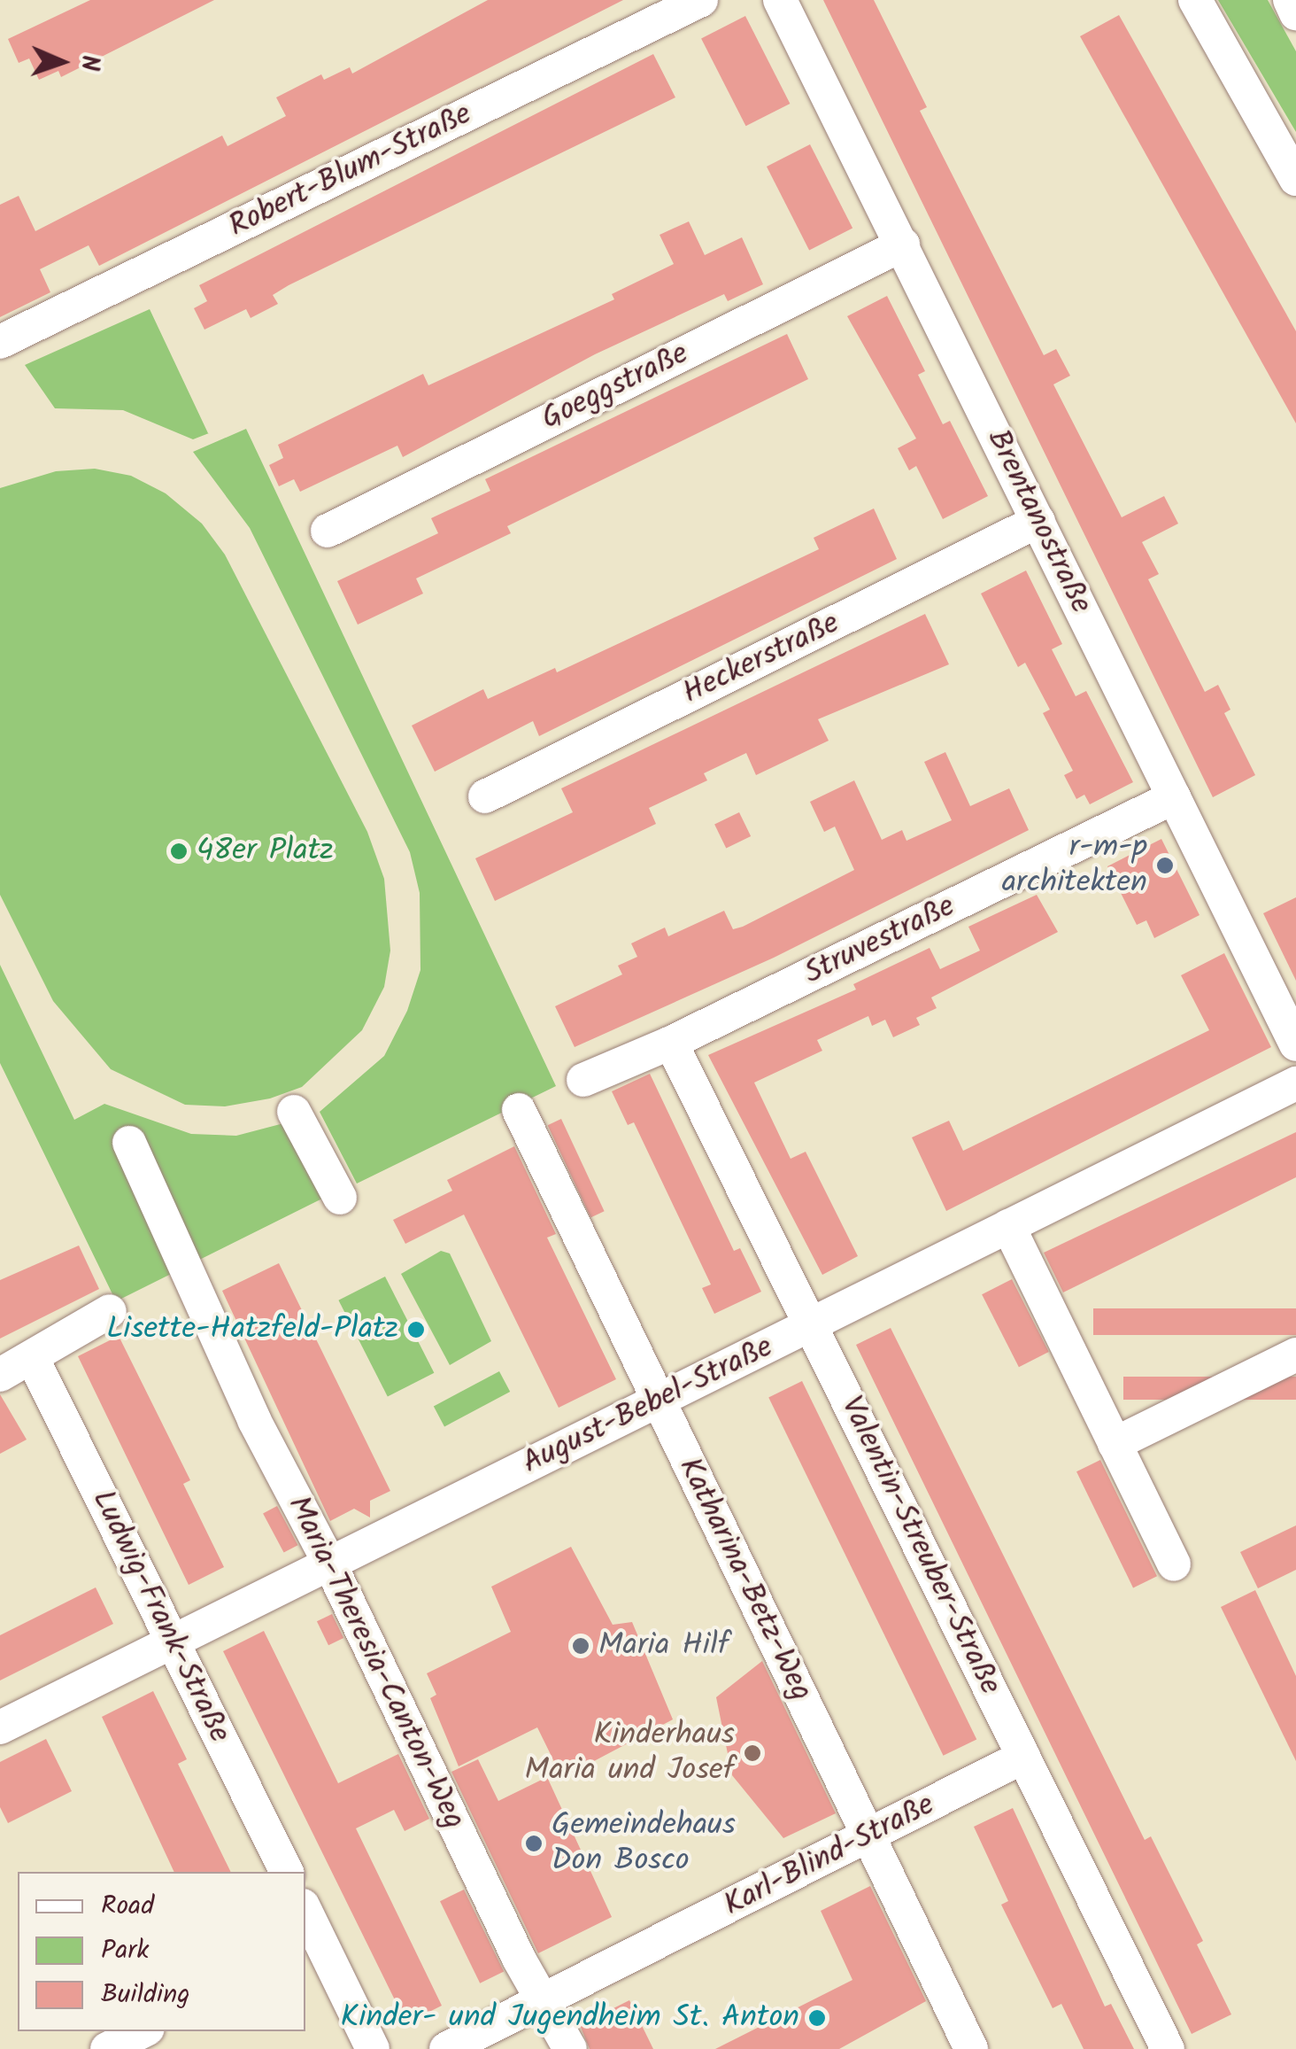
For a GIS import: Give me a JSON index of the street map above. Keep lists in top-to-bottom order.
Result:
{
  "streets": {
    "street": [
      "Robert-Blum-Straße",
      "Goeggstraße",
      "Brentanostraße",
      "Heckerstraße",
      "Struvestraße",
      "August-Bebel-Straße",
      "Valentin-Streuber-Straße",
      "Katharina-Betz-Weg",
      "Ludwig-Frank-Straße",
      "Maria-Theresia-Canton-Weg",
      "Karl-Blind-Straße"
    ]
  },
  "crossings": [
    ["Goeggstraße", "Brentanostraße"],
    ["Brentanostraße", "Heckerstraße"],
    ["Brentanostraße", "Struvestraße"],
    ["Struvestraße", "Valentin-Streuber-Straße"],
    ["August-Bebel-Straße", "Valentin-Streuber-Straße"],
    ["August-Bebel-Straße", "Katharina-Betz-Weg"],
    ["August-Bebel-Straße", "Ludwig-Frank-Straße"],
    ["August-Bebel-Straße", "Maria-Theresia-Canton-Weg"],
    ["Valentin-Streuber-Straße", "Karl-Blind-Straße"],
    ["Katharina-Betz-Weg", "Karl-Blind-Straße"],
    ["Maria-Theresia-Canton-Weg", "Karl-Blind-Straße"]
  ],
  "places": [
    "48er Platz",
    "r-m-p architekten",
    "Lisette-Hatzfeld-Platz",
    "Maria Hilf",
    "Kinderhaus Maria und Josef",
    "Gemeindehaus Don Bosco",
    "Kinder- und Jugendheim St. Anton"
  ],
  "legend": ["Road", "Park", "Building"],
  "north": "right"
}
